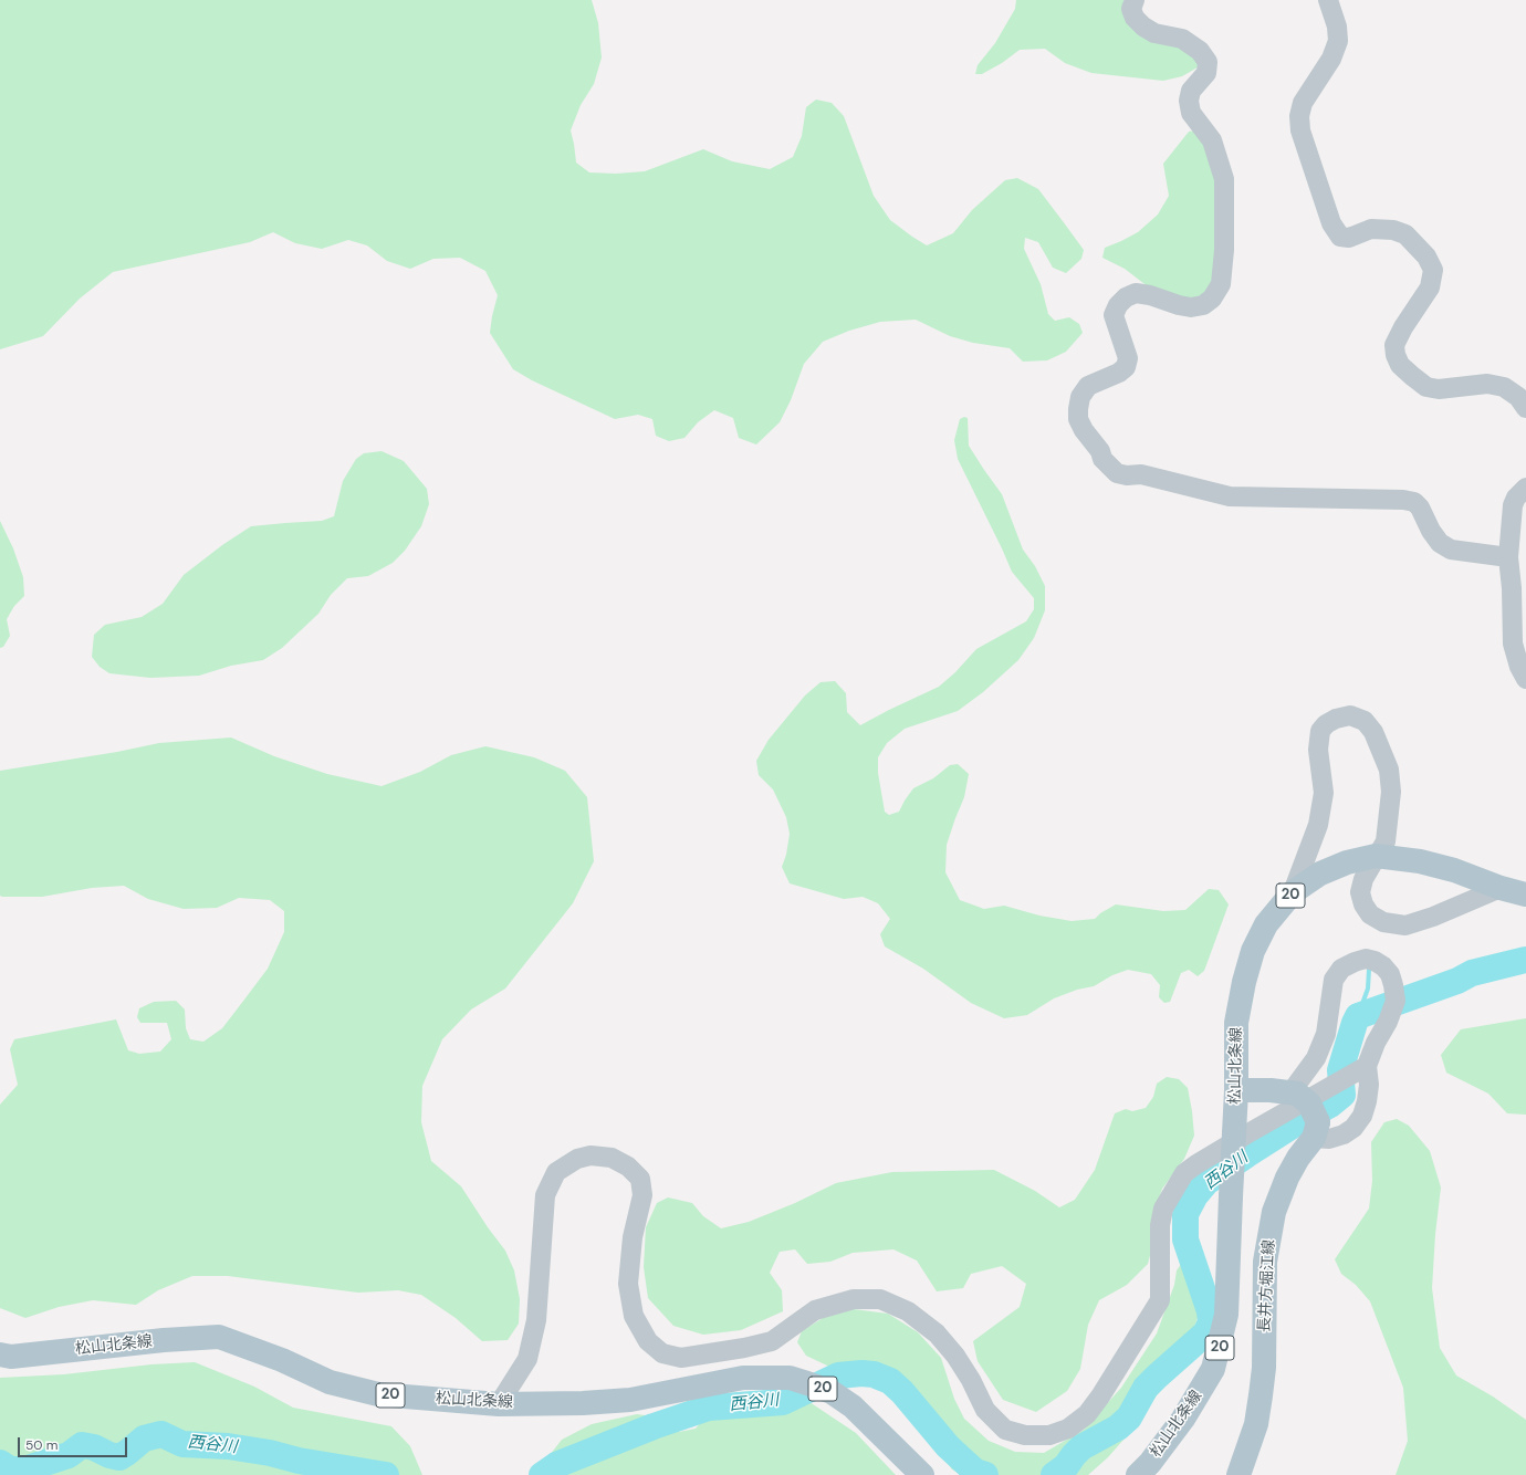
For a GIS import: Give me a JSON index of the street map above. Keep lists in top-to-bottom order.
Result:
{
  "streets": {
    "main road": ["20", "松山北条線", "長井方堀江線"]
  },
  "water": ["西谷川"],
  "scale_bar": "50 m"
}
